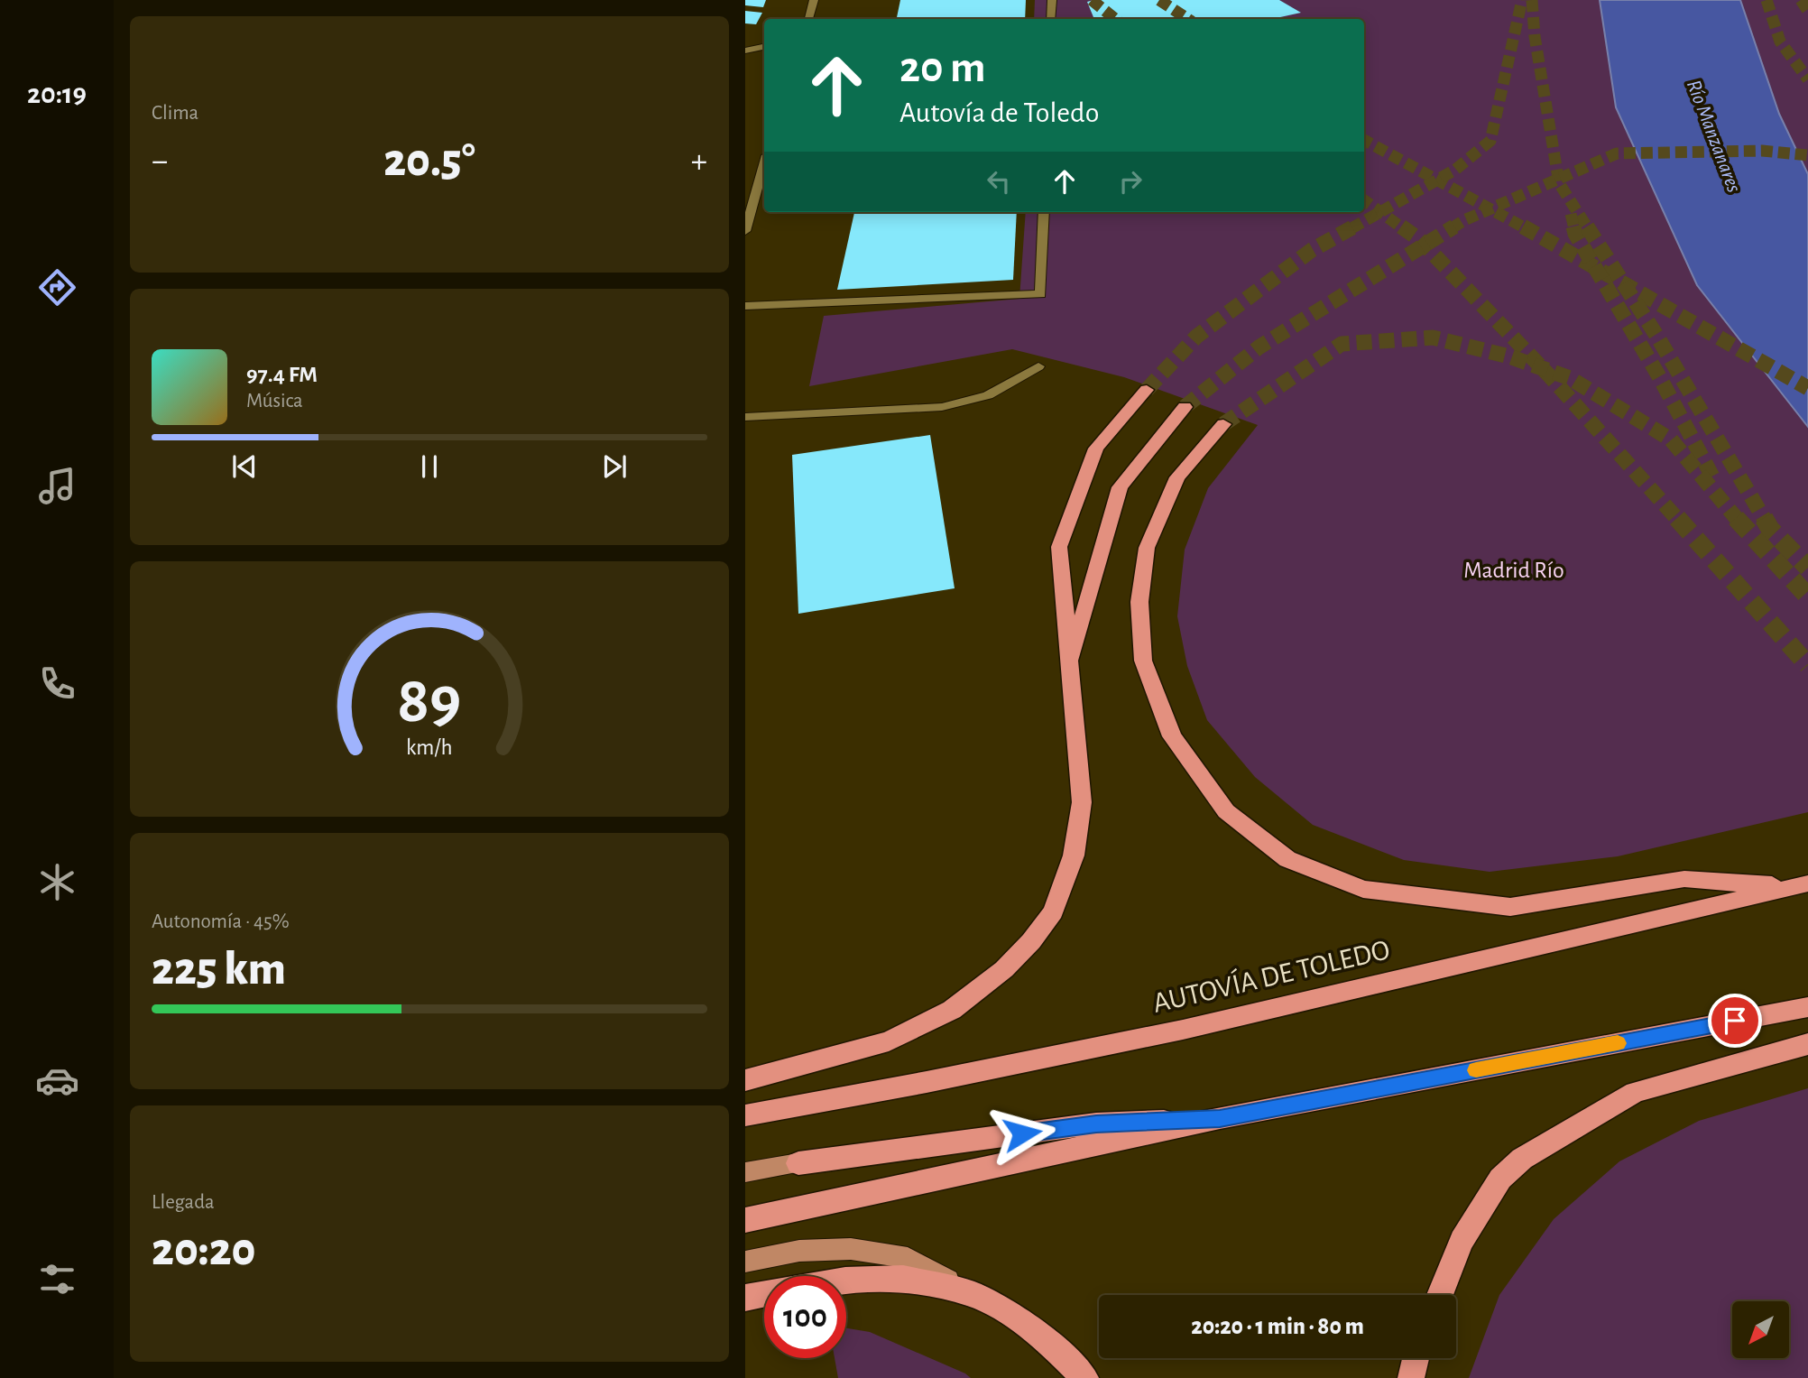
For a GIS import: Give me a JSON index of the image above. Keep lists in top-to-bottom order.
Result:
{
  "streets": {
    "highway": ["AUTOVÍA DE TOLEDO"]
  },
  "water": ["Río Manzanares"],
  "parks": ["Madrid Río"],
  "north": "bottom left",
  "page": {
    "tabs": "20:19",
    "tile": [
      "Clima",
      ["Autonomía · 45%", "225 km"],
      ["Llegada", "20:20"]
    ],
    "turn": ["20 m", "Autovía de Toledo"],
    "heat": ["−", "20.5°", "+"],
    "song": ["97.4 FM", "Música"],
    "limit": "100",
    "trip": "20:20 · 1 min · 80 m",
    "gauge": ["89", "km/h"]
  }
}
